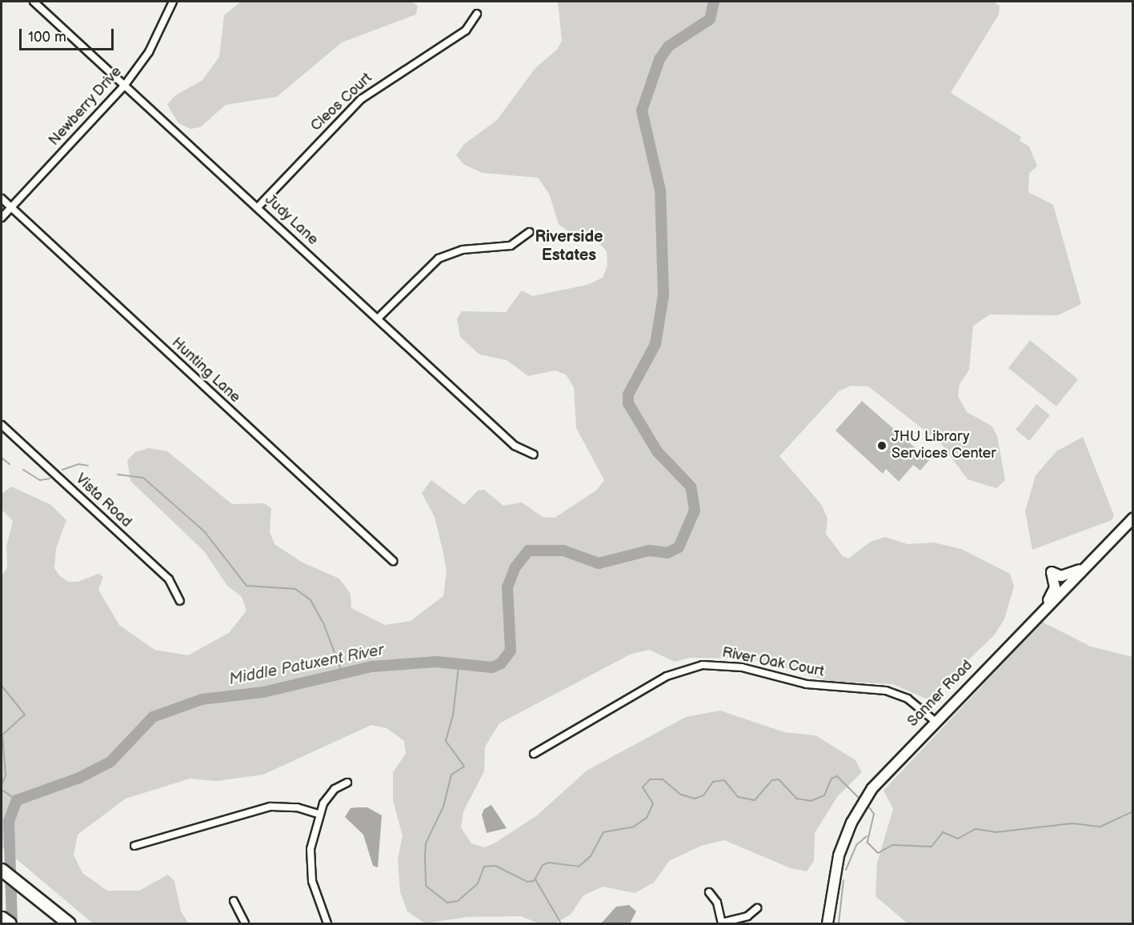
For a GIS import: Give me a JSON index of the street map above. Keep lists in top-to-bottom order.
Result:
{
  "streets": {
    "main road": ["Sanner Road"],
    "street": [
      "Cleos Court",
      "Newberry Drive",
      "Judy Lane",
      "Hunting Lane",
      "Vista Road",
      "River Oak Court"
    ]
  },
  "crossings": [
    ["Cleos Court", "Judy Lane"],
    ["Newberry Drive", "Judy Lane"],
    ["Newberry Drive", "Hunting Lane"],
    ["River Oak Court", "Sanner Road"]
  ],
  "districts": ["Riverside Estates"],
  "water": ["Middle Patuxent River"],
  "places": ["JHU Library Services Center"],
  "scale_bar": "100 m"
}
